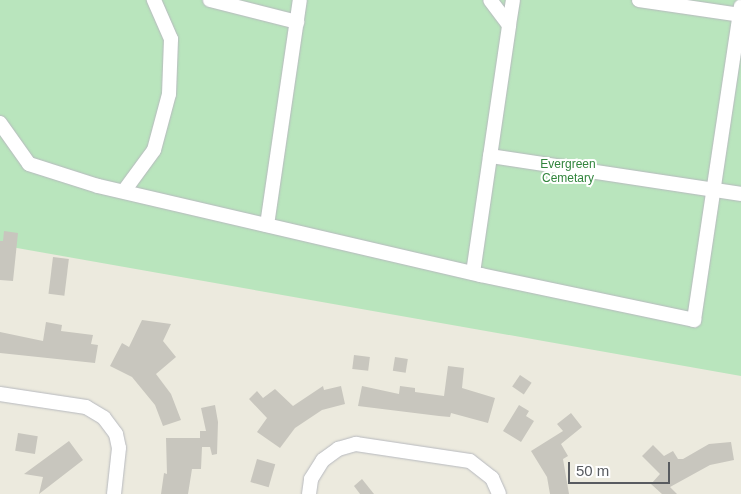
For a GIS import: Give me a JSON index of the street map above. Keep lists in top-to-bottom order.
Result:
{
  "parks": ["Evergreen Cemetary"],
  "scale_bar": "50 m"
}
